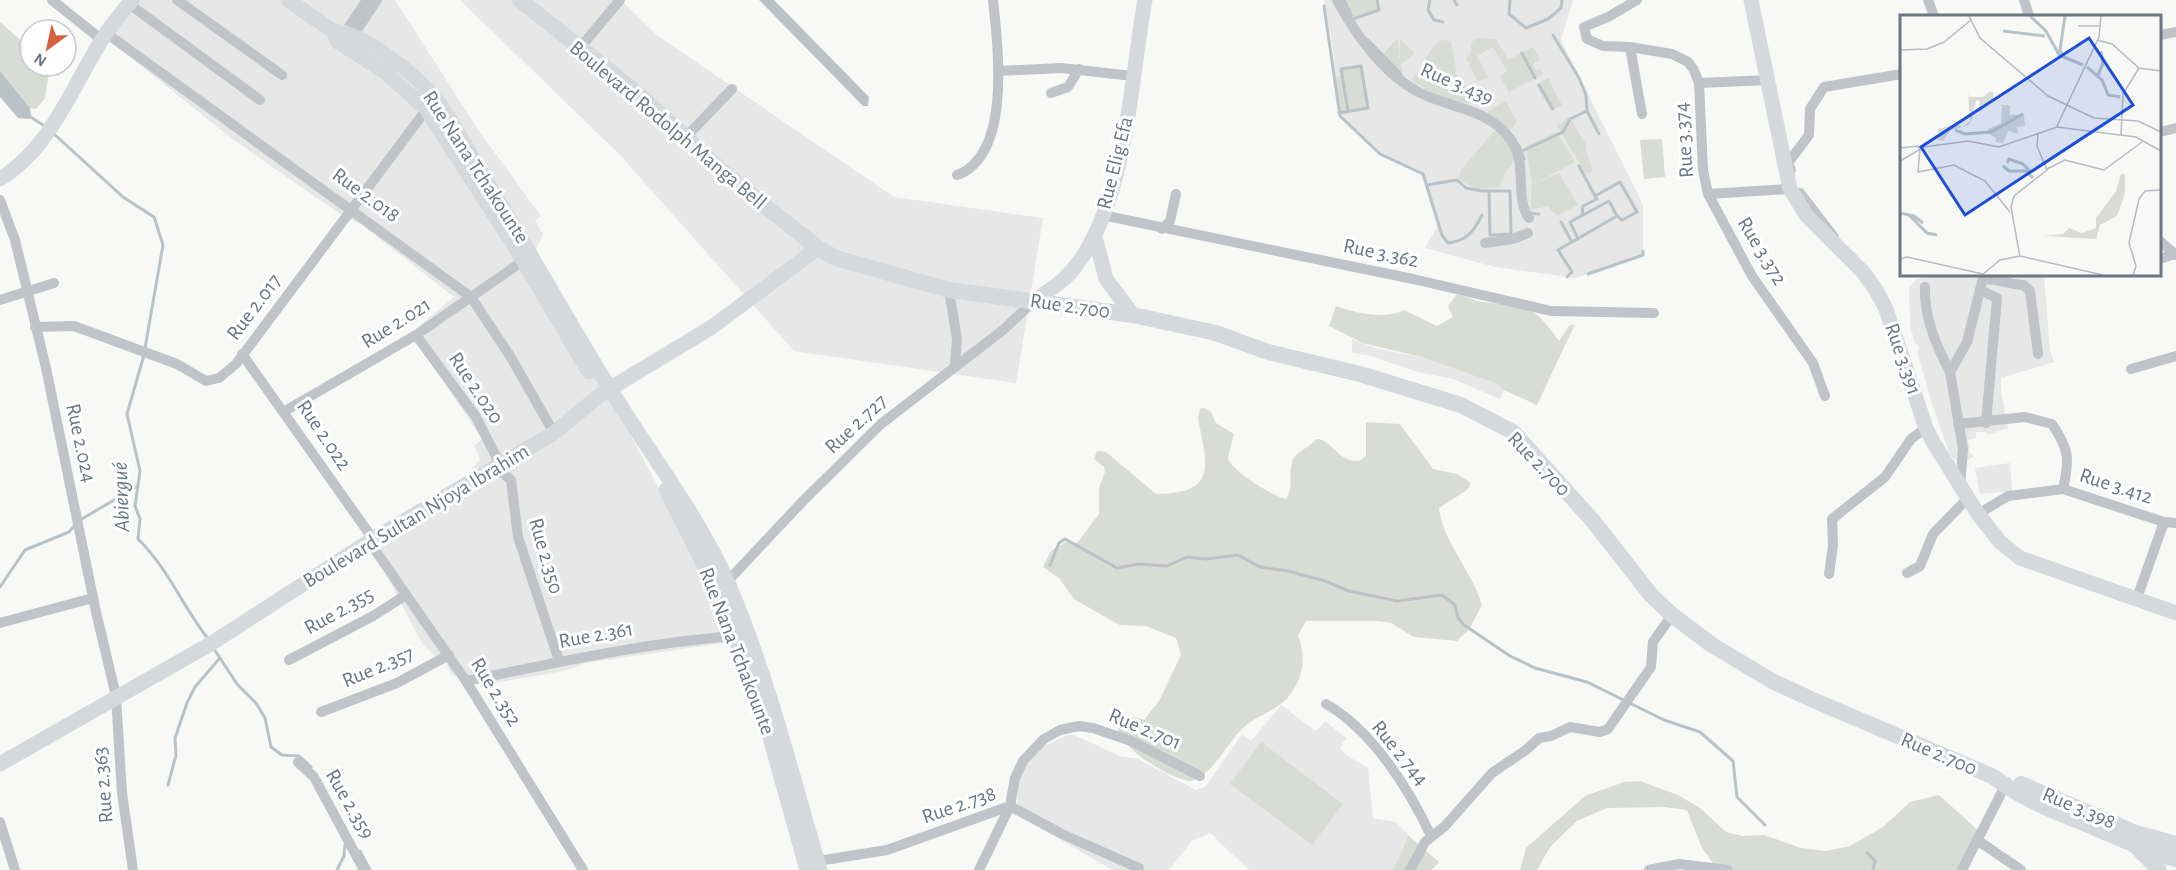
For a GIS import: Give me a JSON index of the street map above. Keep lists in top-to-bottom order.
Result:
{
  "streets": {
    "main road": [
      "Boulevard Rodolph Manga Bell",
      "Rue Elig Efa",
      "Rue Nana Tchakounte",
      "Rue 2.700",
      "Rue 3.391",
      "Boulevard Sultan Njoya Ibrahim",
      "Rue 3.398"
    ],
    "street": [
      "Rue 3.439",
      "Rue 3.374",
      "Rue 2.018",
      "Rue 3.372",
      "Rue 3.362",
      "Rue 2.017",
      "Rue 2.021",
      "Rue 2.020",
      "Rue 2.727",
      "Rue 2.022",
      "Rue 2.024",
      "Rue 3.412",
      "Rue 2.350",
      "Rue 2.355",
      "Rue 2.361",
      "Rue 2.357",
      "Rue 2.352",
      "Rue 2.701",
      "Rue 2 744",
      "Rue 2.363",
      "Rue 2.359",
      "Rue 2.738"
    ]
  },
  "crossings": [
    ["Boulevard Rodolph Manga Bell", "Rue 2.700"],
    ["Boulevard Rodolph Manga Bell", "Boulevard Sultan Njoya Ibrahim"],
    ["Rue 3.374", "Rue 3.372"],
    ["Rue 3.374", "Rue 3.391"],
    ["Rue Elig Efa", "Rue 3.362"],
    ["Rue Elig Efa", "Rue 2.700"],
    ["Rue Elig Efa", "Rue 2.727"],
    ["Rue Nana Tchakounte", "Rue 2.017"],
    ["Rue Nana Tchakounte", "Rue 2.021"],
    ["Rue Nana Tchakounte", "Rue 2.727"],
    ["Rue Nana Tchakounte", "Boulevard Sultan Njoya Ibrahim"],
    ["Rue Nana Tchakounte", "Rue 2.361"],
    ["Rue Nana Tchakounte", "Rue 2.738"],
    ["Rue 2.018", "Rue 2.017"],
    ["Rue 2.018", "Rue 2.021"],
    ["Rue 2.018", "Boulevard Sultan Njoya Ibrahim"],
    ["Rue 3.372", "Rue 3.391"],
    ["Rue 2.700", "Rue 2.727"],
    ["Rue 2.700", "Boulevard Sultan Njoya Ibrahim"],
    ["Rue 2.700", "Rue 3.398"],
    ["Rue 2.017", "Rue 2.022"],
    ["Rue 2.017", "Rue 2.024"],
    ["Rue 2.021", "Rue 2.020"],
    ["Rue 2.021", "Rue 2.022"],
    ["Rue 3.391", "Rue 3.412"],
    ["Rue 2.020", "Boulevard Sultan Njoya Ibrahim"],
    ["Rue 2.020", "Rue 2.350"],
    ["Rue 2.022", "Boulevard Sultan Njoya Ibrahim"],
    ["Rue 2.022", "Rue 2.352"],
    ["Rue 2.024", "Boulevard Sultan Njoya Ibrahim"],
    ["Rue 2.024", "Rue 2.363"],
    ["Boulevard Sultan Njoya Ibrahim", "Rue 2.350"],
    ["Boulevard Sultan Njoya Ibrahim", "Rue 2.352"],
    ["Boulevard Sultan Njoya Ibrahim", "Rue 2.363"],
    ["Rue 2.350", "Rue 2.361"],
    ["Rue 2.355", "Rue 2.352"],
    ["Rue 2.361", "Rue 2.352"],
    ["Rue 2.357", "Rue 2.352"],
    ["Rue 2.701", "Rue 2.738"]
  ],
  "water": ["Abiergué"],
  "north": "bottom left"
}
